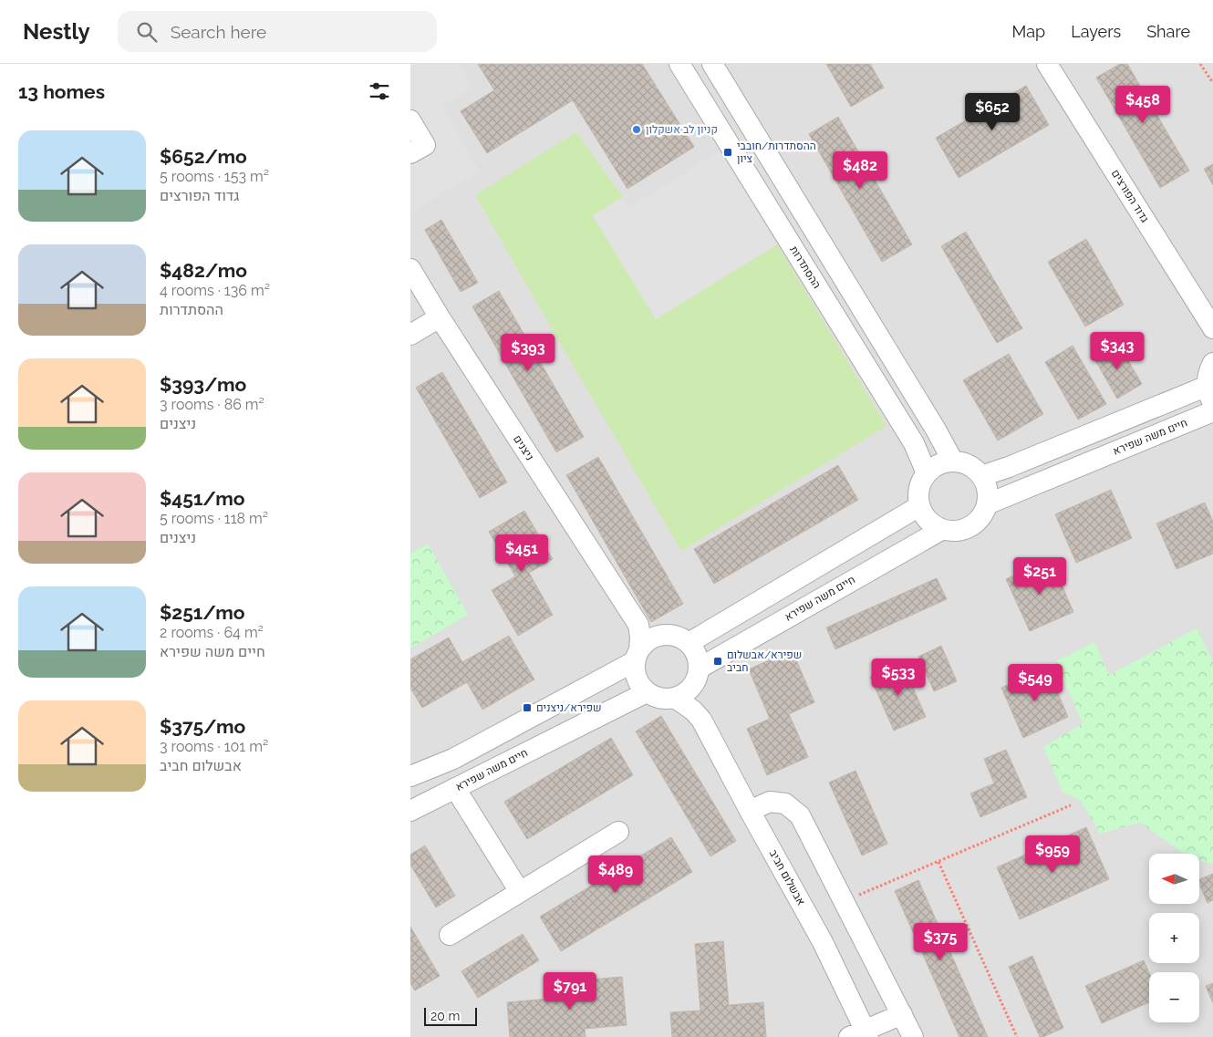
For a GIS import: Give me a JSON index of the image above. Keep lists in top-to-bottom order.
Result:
{
  "streets": {
    "street": [
      "גדוד הפורצים",
      "ההסתדרות",
      "חיים משה שפירא",
      "ניצנים",
      "אבשלום חביב"
    ]
  },
  "crossings": [
    ["ההסתדרות", "חיים משה שפירא"],
    ["חיים משה שפירא", "אבשלום חביב"]
  ],
  "places": {
    "other": ["קניון לב אשקלון"],
    "transit": ["ההסתדרות/חובבי ציון", "שפירא/אבשלום חביב", "שפירא/ניצנים"]
  },
  "scale_bar": "20 m",
  "north": "left",
  "page": {
    "header": "Nestly",
    "search": "Search here",
    "nav": ["Map", "Layers", "Share"],
    "heading": "13 homes",
    "price": [
      "$458",
      "$652",
      "$482",
      "$343",
      "$393",
      "$451",
      "$251",
      "$533",
      "$549",
      "$959",
      "$489",
      "$375",
      "$791"
    ],
    "list": [
      {
        "name": "$652/mo",
        "note": "5 rooms · 153 m² · גדוד הפורצים"
      },
      {
        "name": "$482/mo",
        "note": "4 rooms · 136 m² · ההסתדרות"
      },
      {
        "name": "$393/mo",
        "note": "3 rooms · 86 m² · ניצנים"
      },
      {
        "name": "$451/mo",
        "note": "5 rooms · 118 m² · ניצנים"
      },
      {
        "name": "$251/mo",
        "note": "2 rooms · 64 m² · חיים משה שפירא"
      },
      {
        "name": "$375/mo",
        "note": "3 rooms · 101 m² · אבשלום חביב"
      }
    ],
    "map_buttons": ["+", "−"],
    "scale": "20 m"
  }
}
